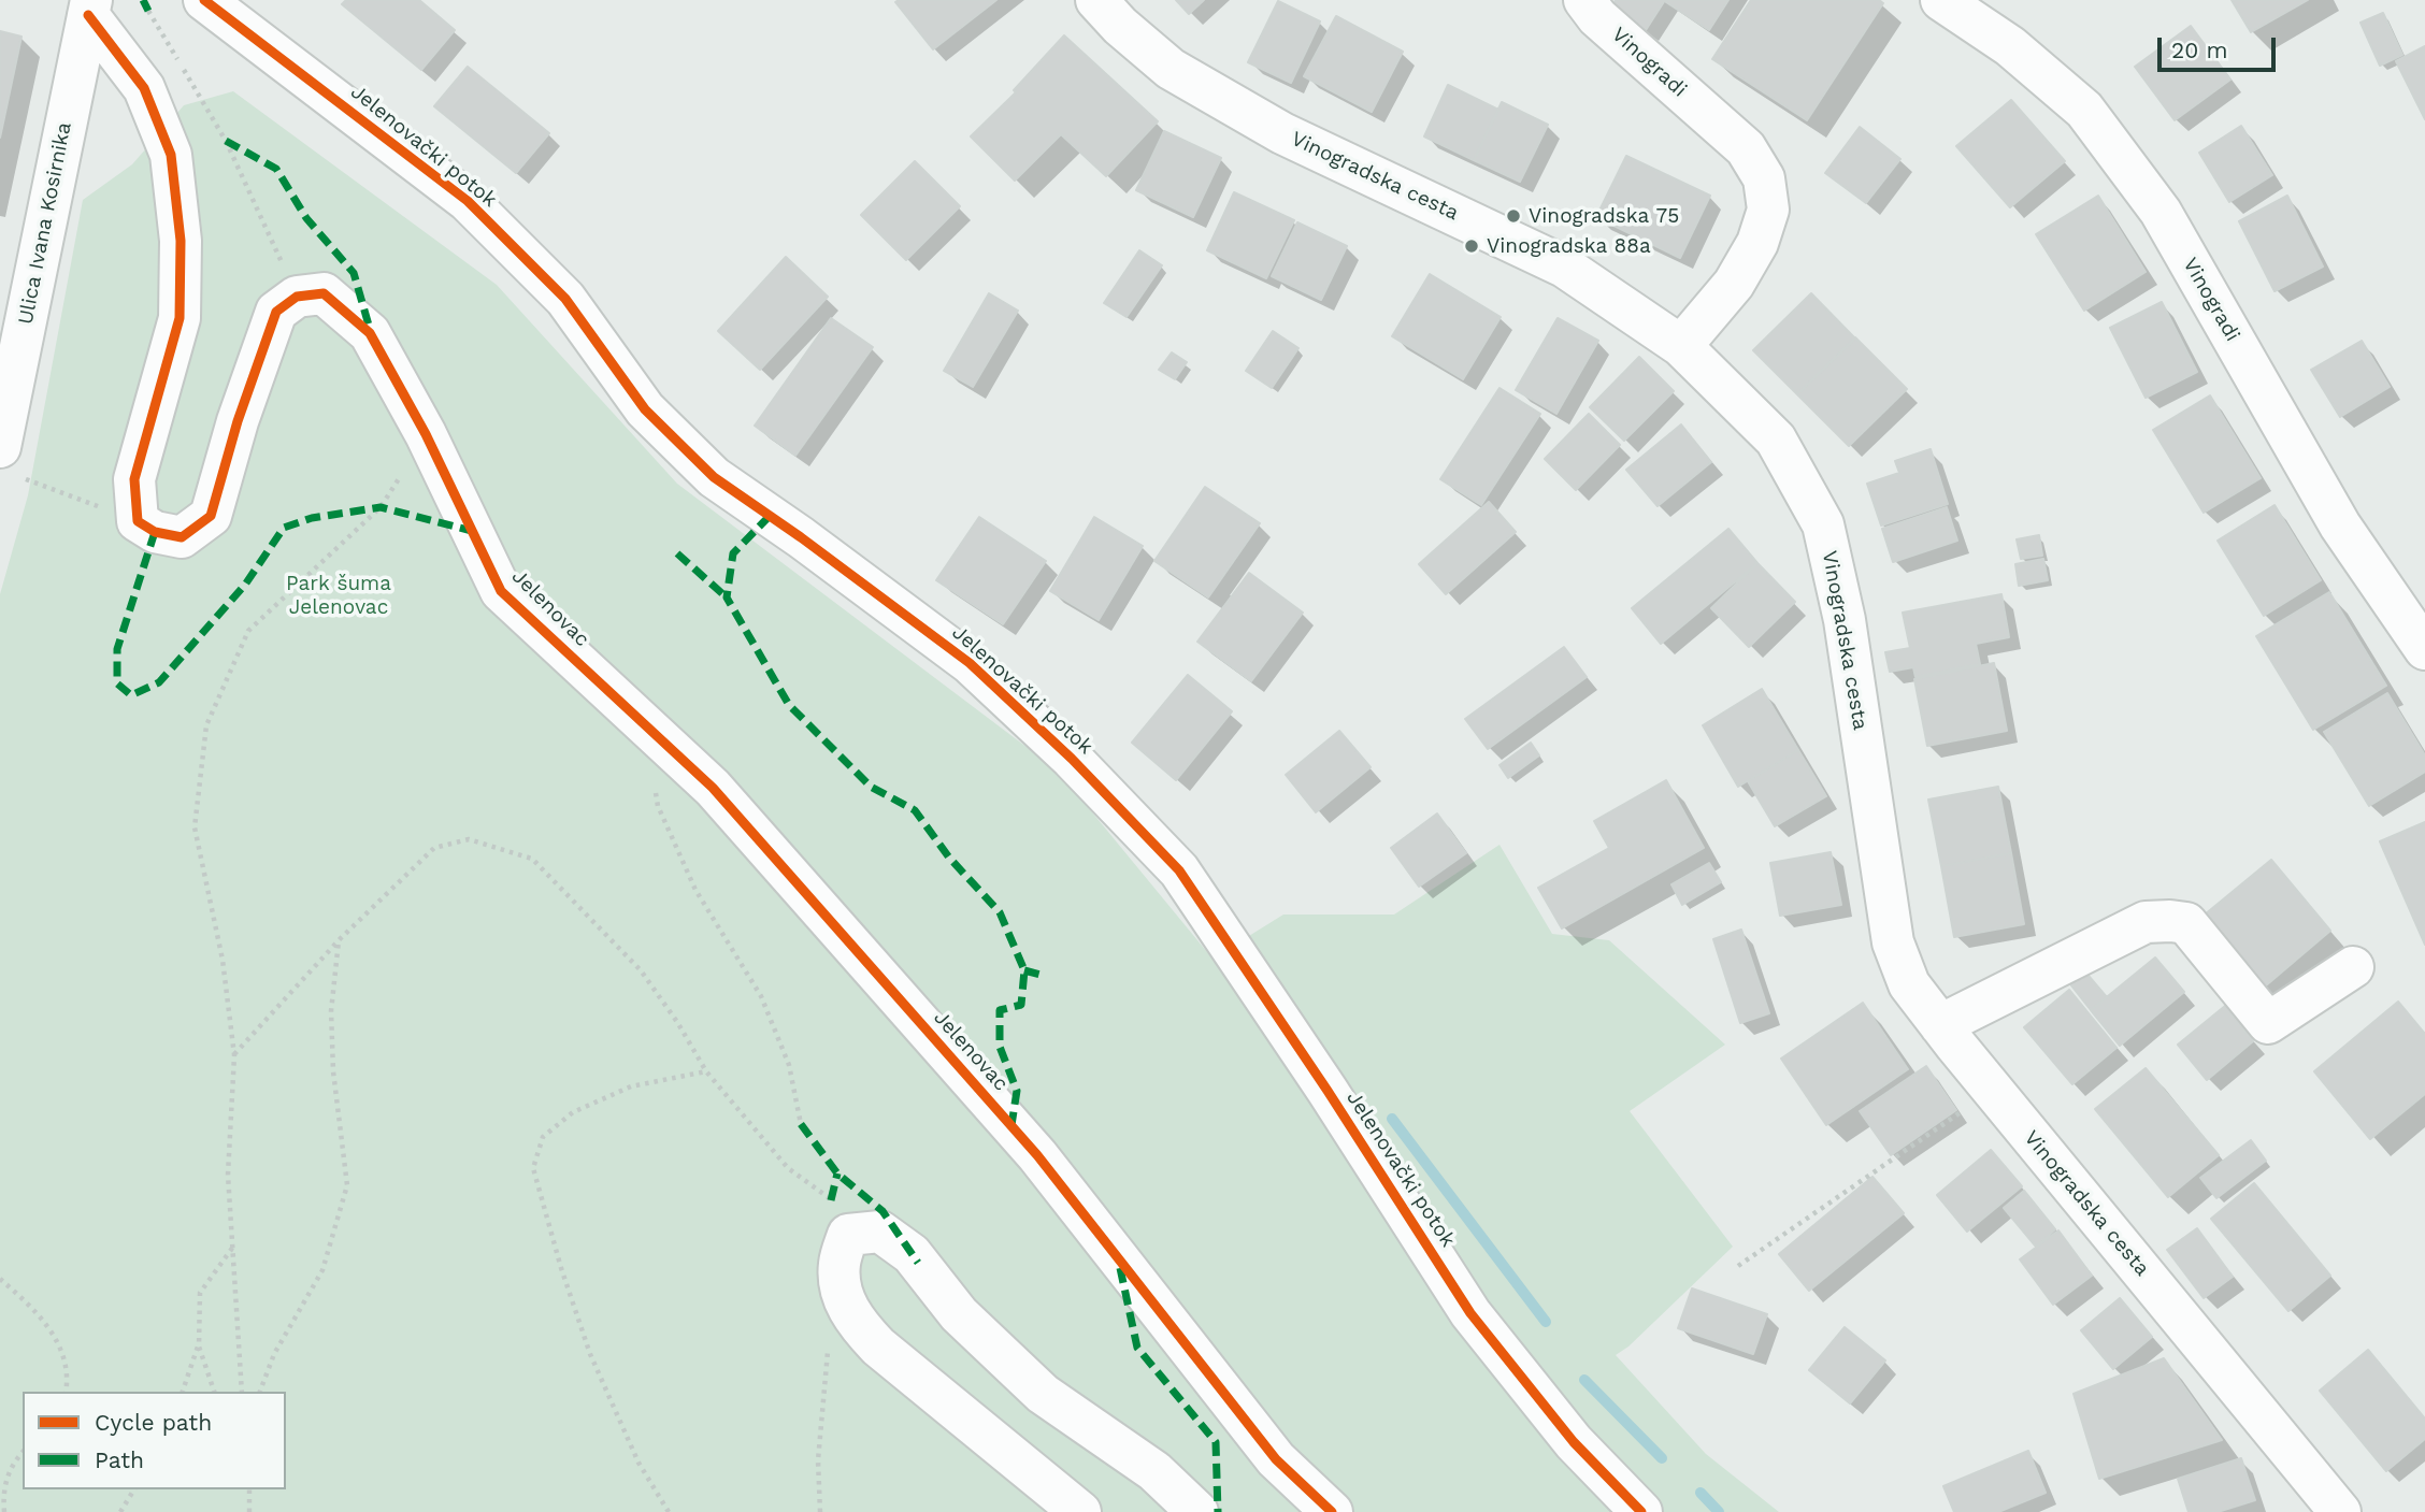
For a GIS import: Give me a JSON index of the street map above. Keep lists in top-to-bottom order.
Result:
{
  "streets": {
    "street": [
      "Vinogradi",
      "Jelenovački potok",
      "Vinogradska cesta",
      "Ulica Ivana Kosirnika",
      "Jelenovac"
    ]
  },
  "crossings": [
    ["Vinogradi", "Vinogradska cesta"]
  ],
  "parks": ["Park šuma Jelenovac"],
  "places": ["Vinogradska 75", "Vinogradska 88a"],
  "legend": ["Cycle path", "Path"],
  "scale_bar": "20 m"
}
